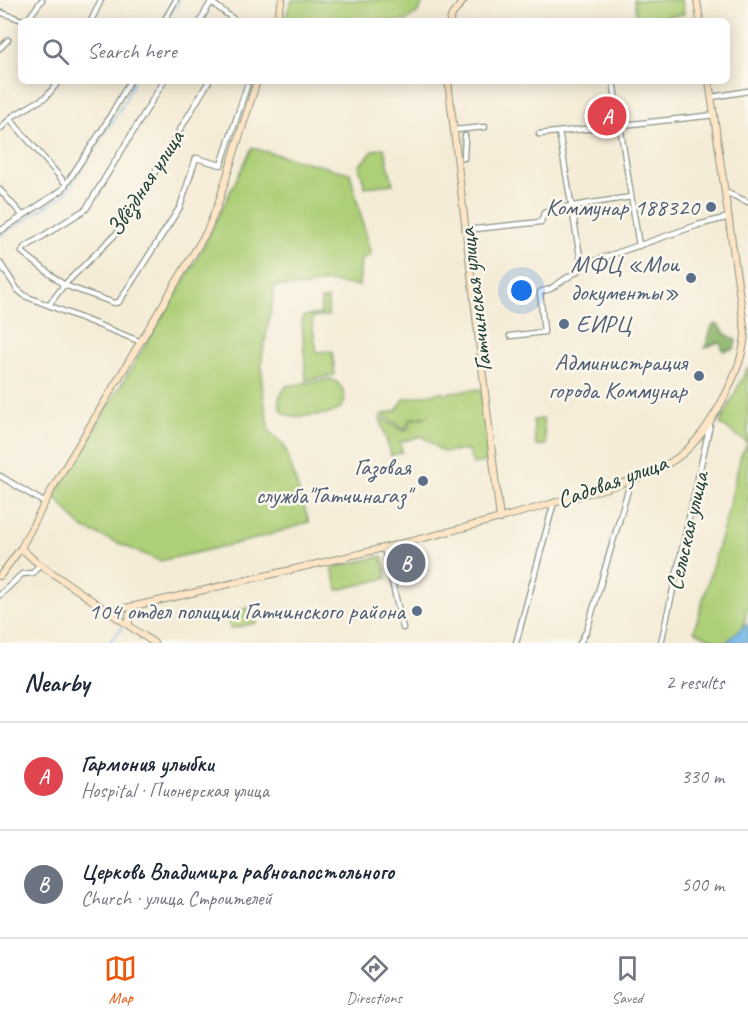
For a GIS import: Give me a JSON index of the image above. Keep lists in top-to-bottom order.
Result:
{
  "streets": {
    "main road": ["Гатчинская улица", "Садовая улица"],
    "street": ["Звёздная улица", "Сельская улица"]
  },
  "crossings": [
    ["Гатчинская улица", "Садовая улица"],
    ["Садовая улица", "Сельская улица"]
  ],
  "places": [
    "Коммунар 188320",
    "МФЦ «Мои документы»",
    "ЕИРЦ",
    "Администрация города Коммунар",
    "Газовая служба\"Гатчинагаз\"",
    "104 отдел полиции Гатчинского района"
  ],
  "page": {
    "search": "Search here",
    "pins": ["A", "B"],
    "heading": ["Nearby", "2 results"],
    "list": [
      {
        "mark": "A",
        "name": "Гармония улыбки",
        "note": "Hospital · Пионерская улица",
        "value": "330 m"
      },
      {
        "mark": "B",
        "name": "Церковь Владимира равноапостольного",
        "note": "Church · улица Строителей",
        "value": "500 m"
      }
    ],
    "nav": ["Map", "Directions", "Saved"]
  }
}
